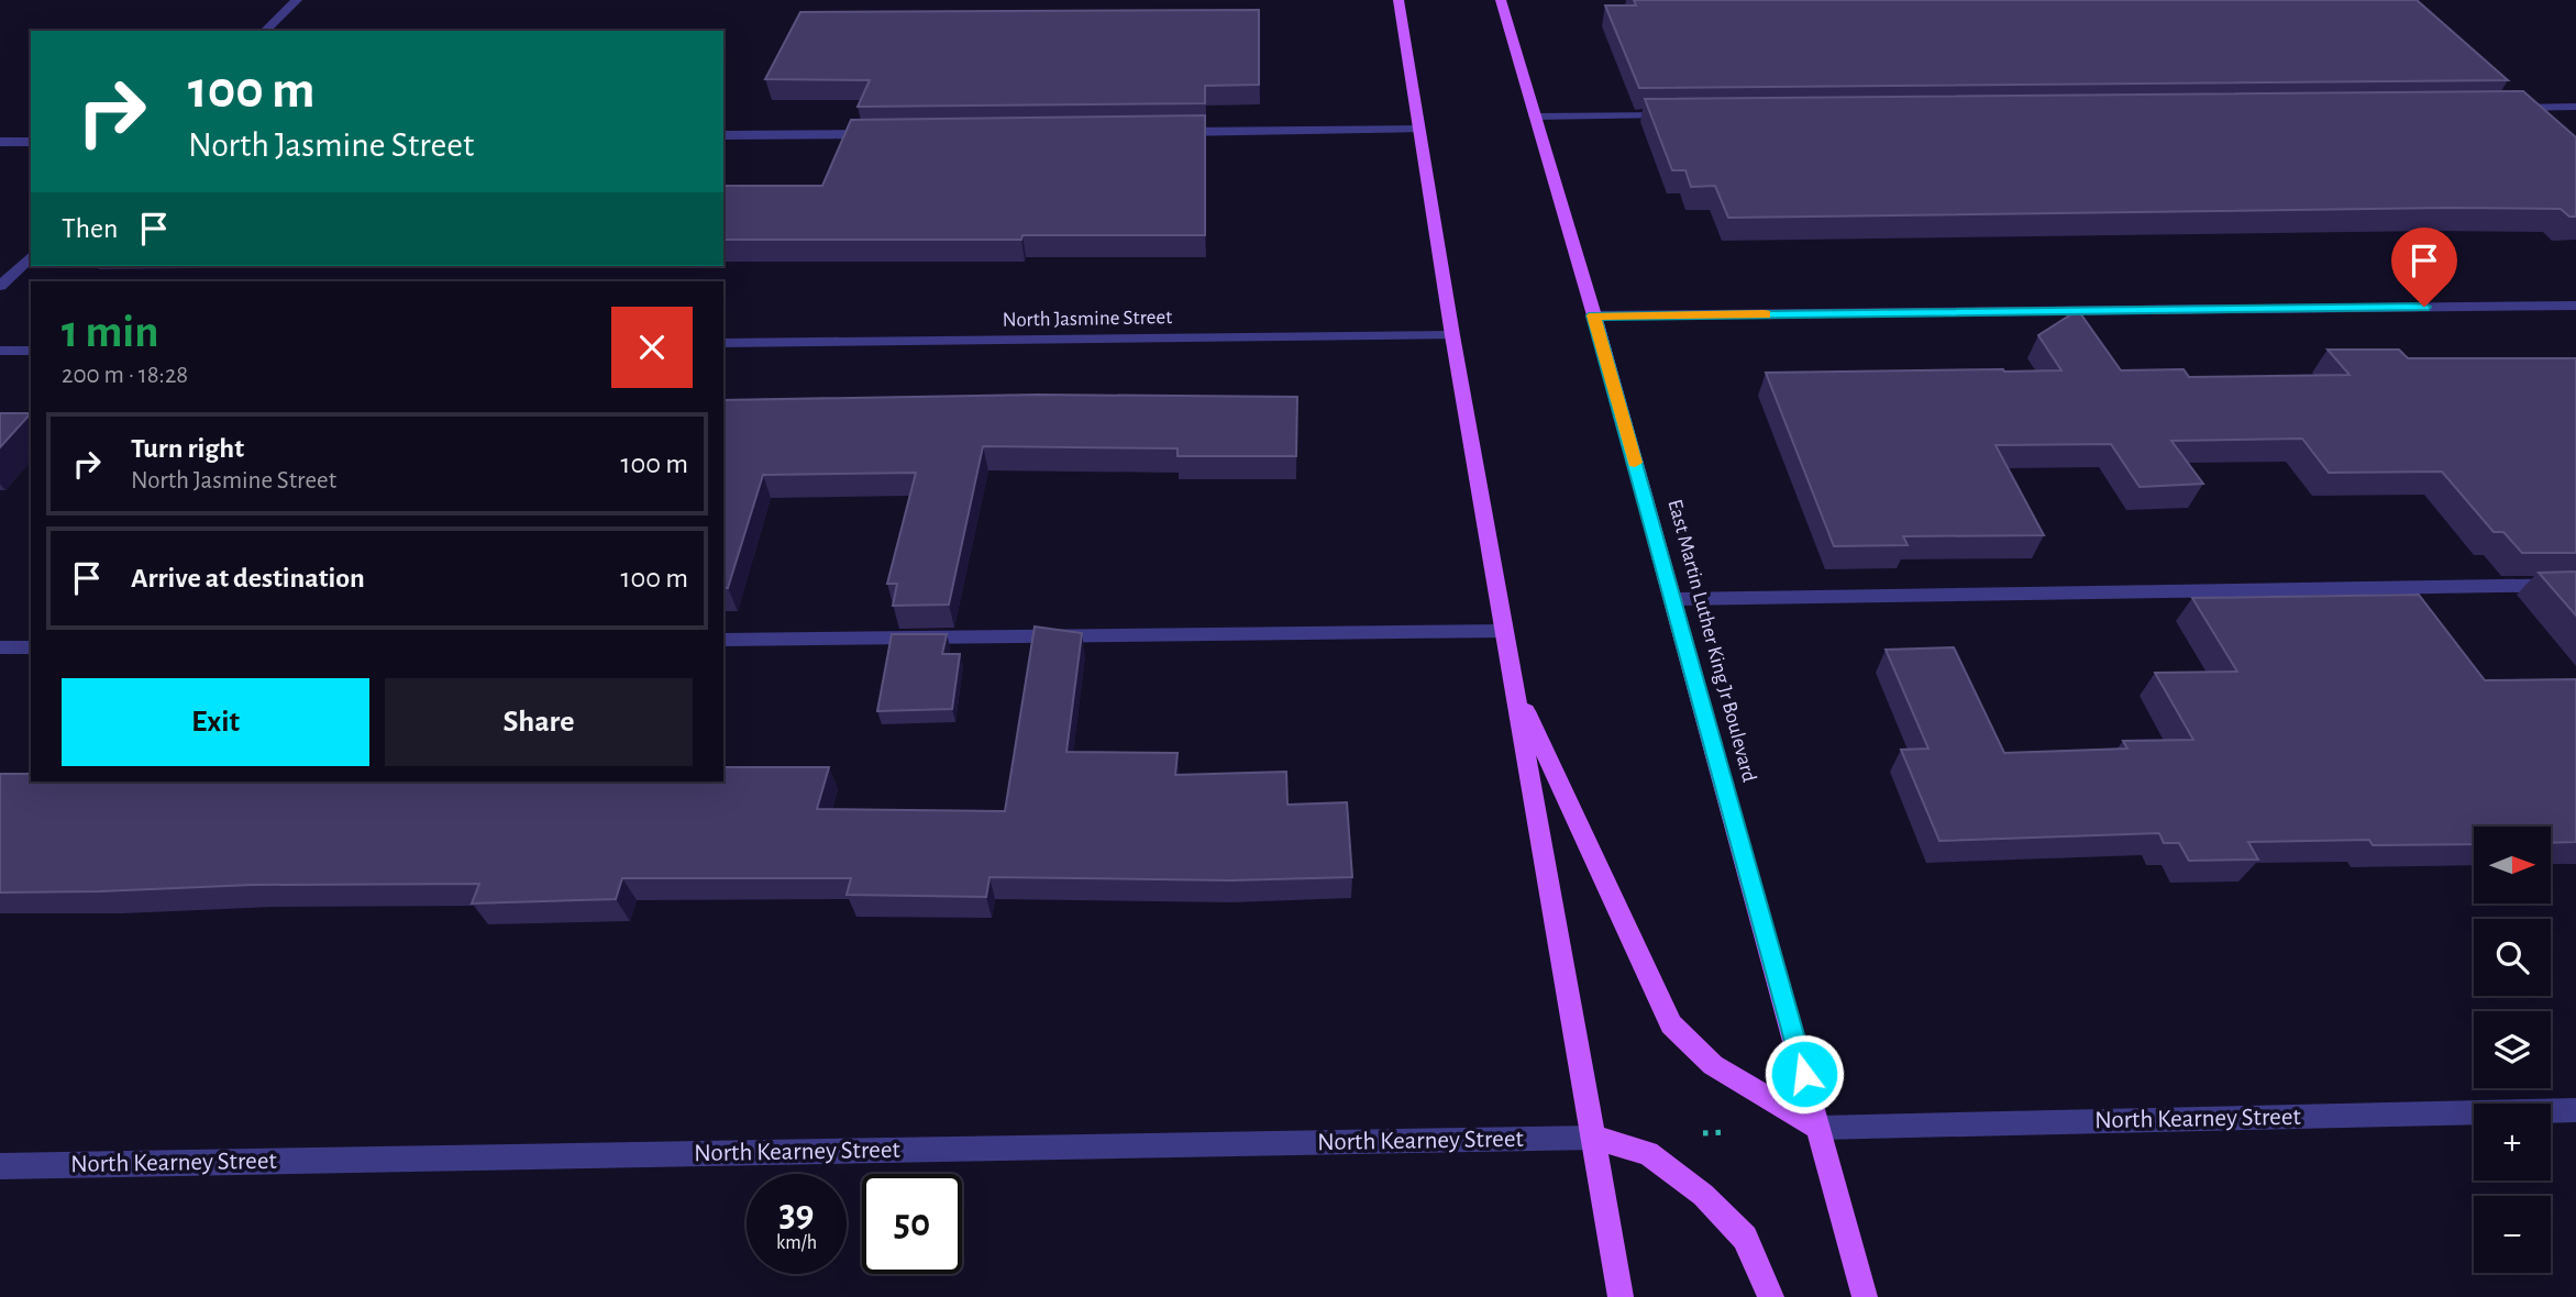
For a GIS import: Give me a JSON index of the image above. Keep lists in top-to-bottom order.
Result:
{
  "streets": {
    "main road": ["East Martin Luther King Jr Boulevard"],
    "street": ["North Jasmine Street", "North Kearney Street"]
  },
  "crossings": [
    ["East Martin Luther King Jr Boulevard", "North Kearney Street"]
  ],
  "north": "right",
  "page": {
    "turn": ["100 m", "North Jasmine Street"],
    "then": "Then",
    "heading": ["1 min", "200 m · 18:28"],
    "list": [
      {
        "name": "Turn right",
        "note": "North Jasmine Street",
        "value": "100 m"
      },
      {
        "name": "Arrive at destination",
        "value": "100 m"
      }
    ],
    "buttons": ["Exit", "Share"],
    "map_buttons": ["+", "−"],
    "speed": "39 km/h",
    "limit": "50"
  }
}
